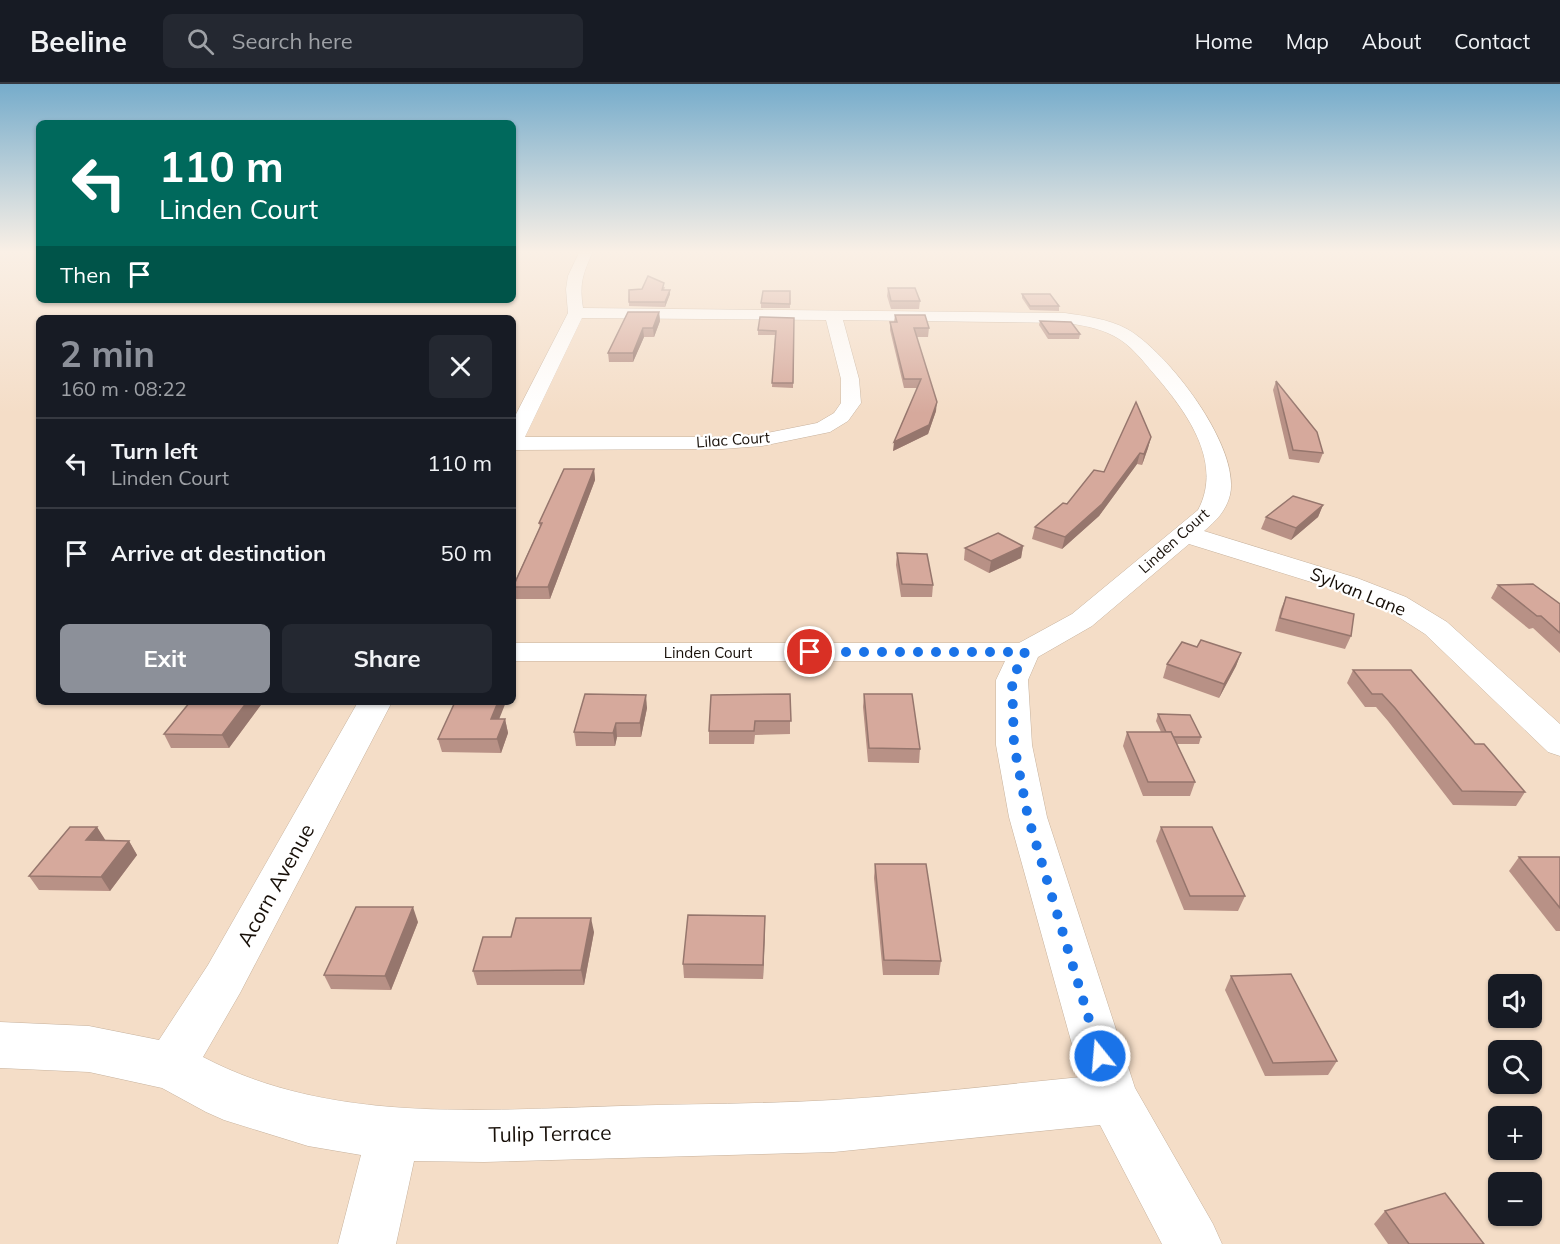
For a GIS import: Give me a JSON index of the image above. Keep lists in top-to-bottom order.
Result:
{
  "streets": {
    "street": [
      "Lilac Court",
      "Linden Court",
      "Sylvan Lane",
      "Acorn Avenue",
      "Tulip Terrace"
    ]
  },
  "crossings": [
    ["Lilac Court", "Linden Court"],
    ["Linden Court", "Sylvan Lane"],
    ["Acorn Avenue", "Tulip Terrace"]
  ],
  "page": {
    "header": "Beeline",
    "search": "Search here",
    "nav": [
      "Home",
      "Map",
      "About",
      "Contact"
    ],
    "turn": ["110 m", "Linden Court"],
    "then": "Then",
    "heading": ["2 min", "160 m · 08:22"],
    "list": [
      {
        "name": "Turn left",
        "note": "Linden Court",
        "value": "110 m"
      },
      {
        "name": "Arrive at destination",
        "value": "50 m"
      }
    ],
    "buttons": ["Exit", "Share"],
    "map_buttons": ["+", "−"]
  }
}
